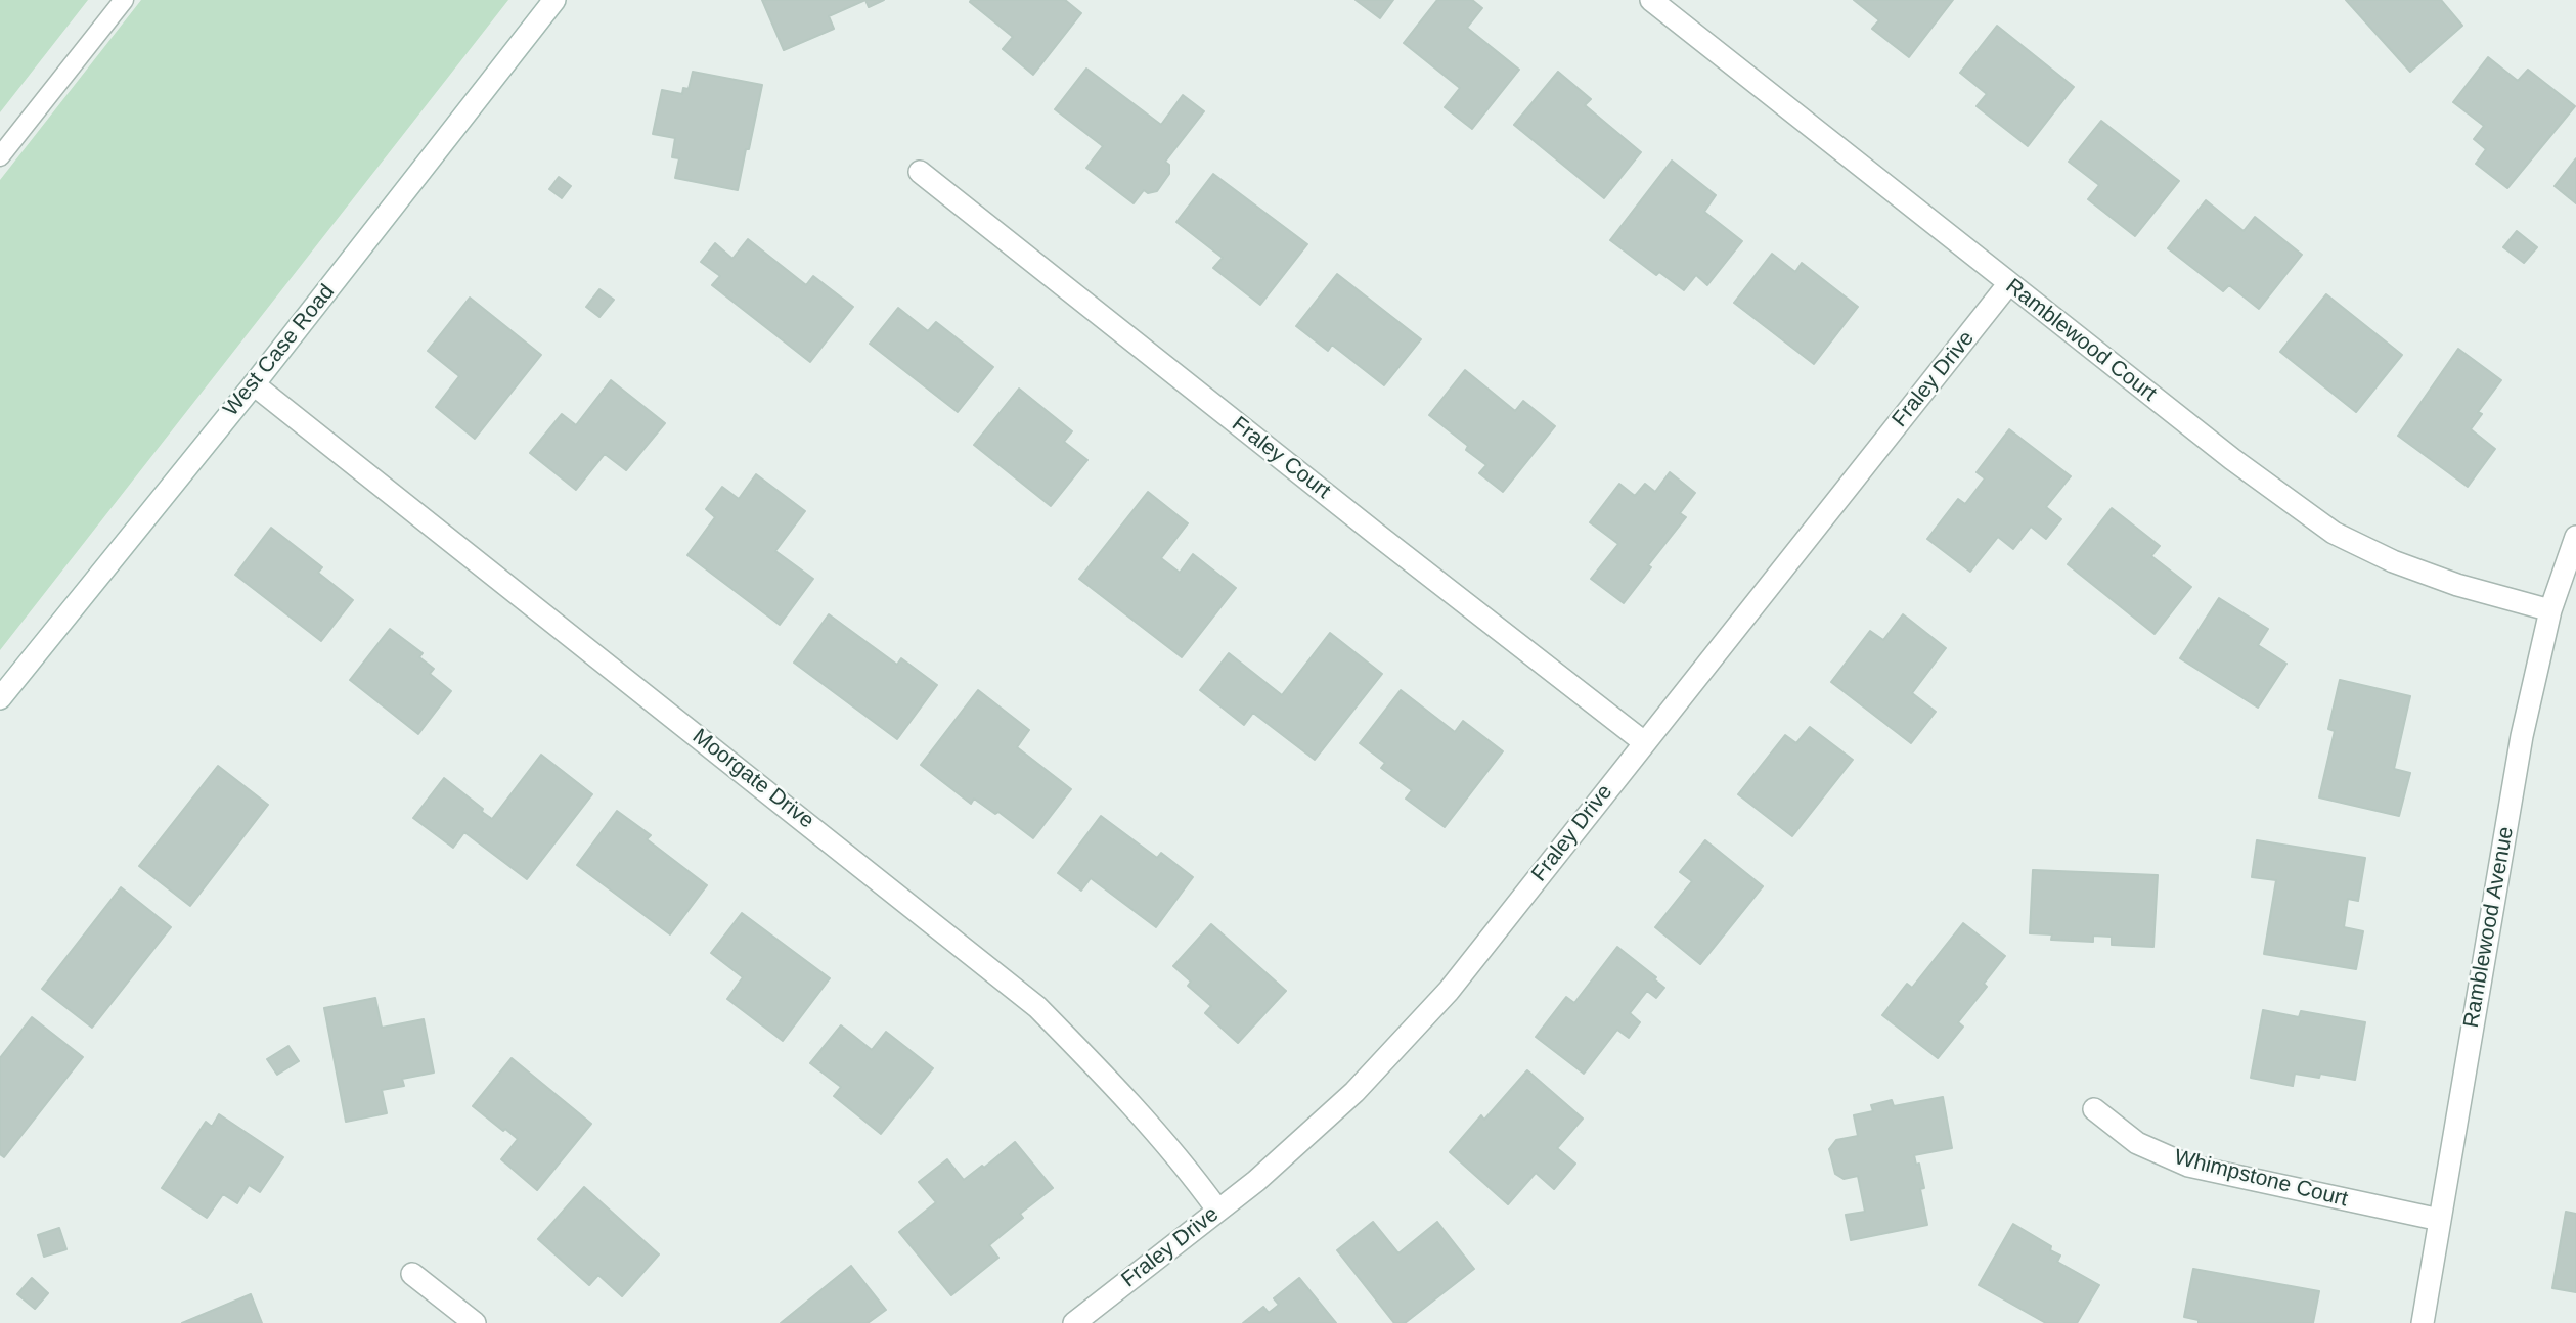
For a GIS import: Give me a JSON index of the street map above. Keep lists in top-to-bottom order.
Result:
{
  "streets": {
    "street": [
      "Ramblewood Court",
      "West Case Road",
      "Fraley Drive",
      "Fraley Court",
      "Moorgate Drive",
      "Ramblewood Avenue",
      "Whimpstone Court"
    ]
  },
  "crossings": [
    ["Ramblewood Court", "Fraley Drive"],
    ["Ramblewood Court", "Ramblewood Avenue"],
    ["West Case Road", "Moorgate Drive"],
    ["Fraley Drive", "Fraley Court"],
    ["Fraley Drive", "Moorgate Drive"],
    ["Ramblewood Avenue", "Whimpstone Court"]
  ]
}
